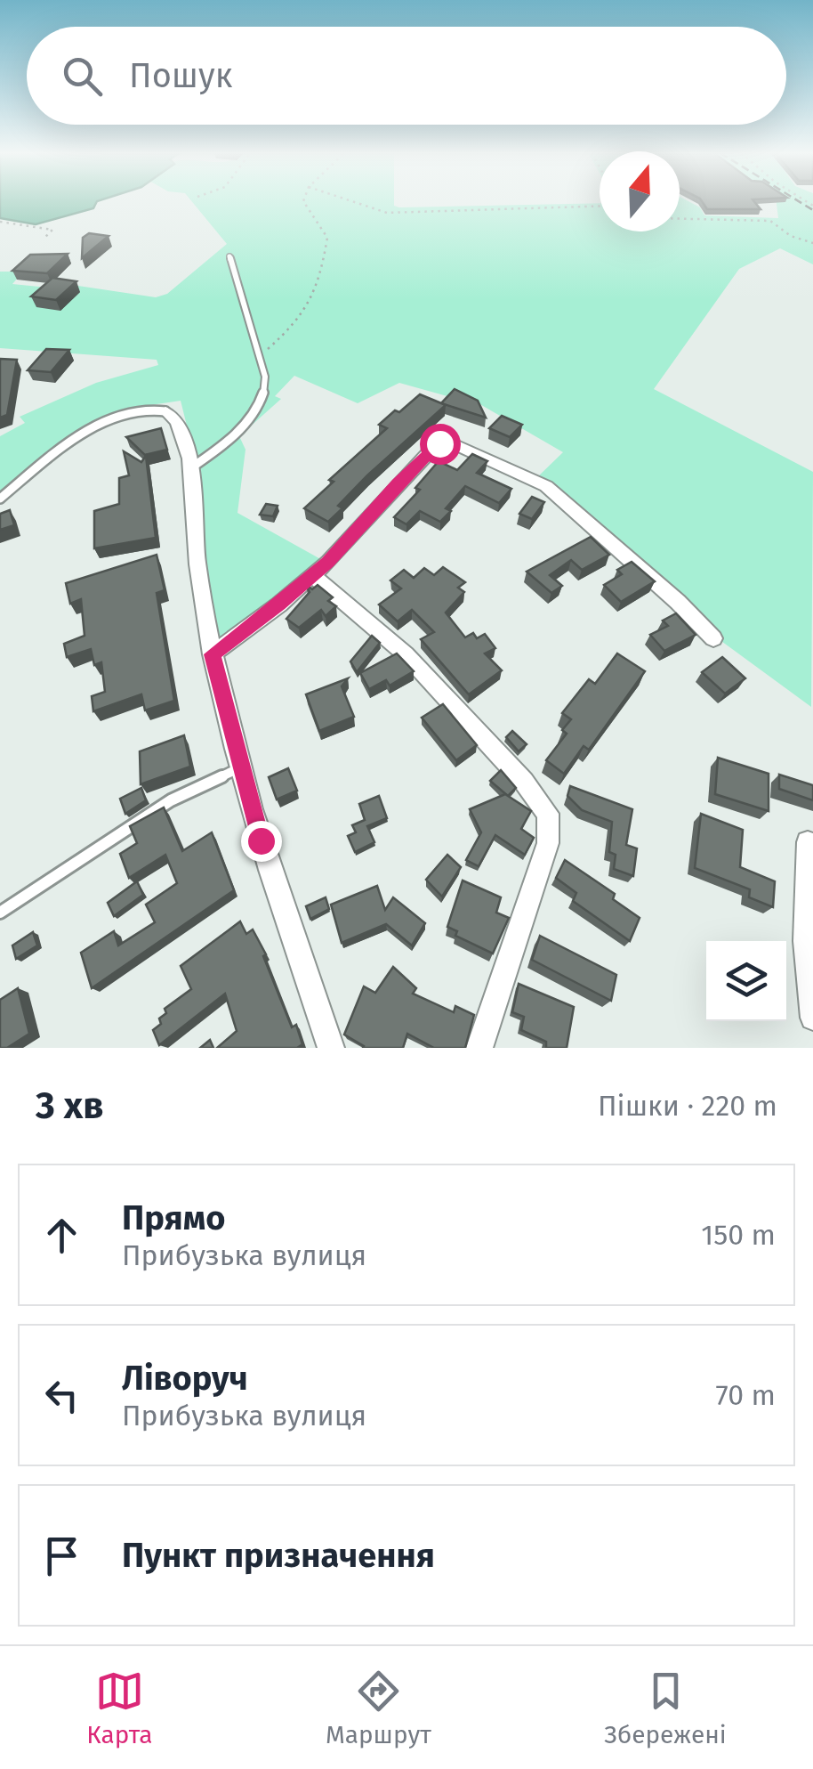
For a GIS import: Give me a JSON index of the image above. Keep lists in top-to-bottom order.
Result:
{
  "north": "top",
  "page": {
    "search": "Пошук",
    "heading": ["3 хв", "Пішки · 220 m"],
    "list": [
      ["Прямо", "Прибузька вулиця", "150 m"],
      ["Ліворуч", "Прибузька вулиця", "70 m"],
      "Пункт призначення"
    ],
    "nav": ["Карта", "Маршрут", "Збережені"]
  }
}
